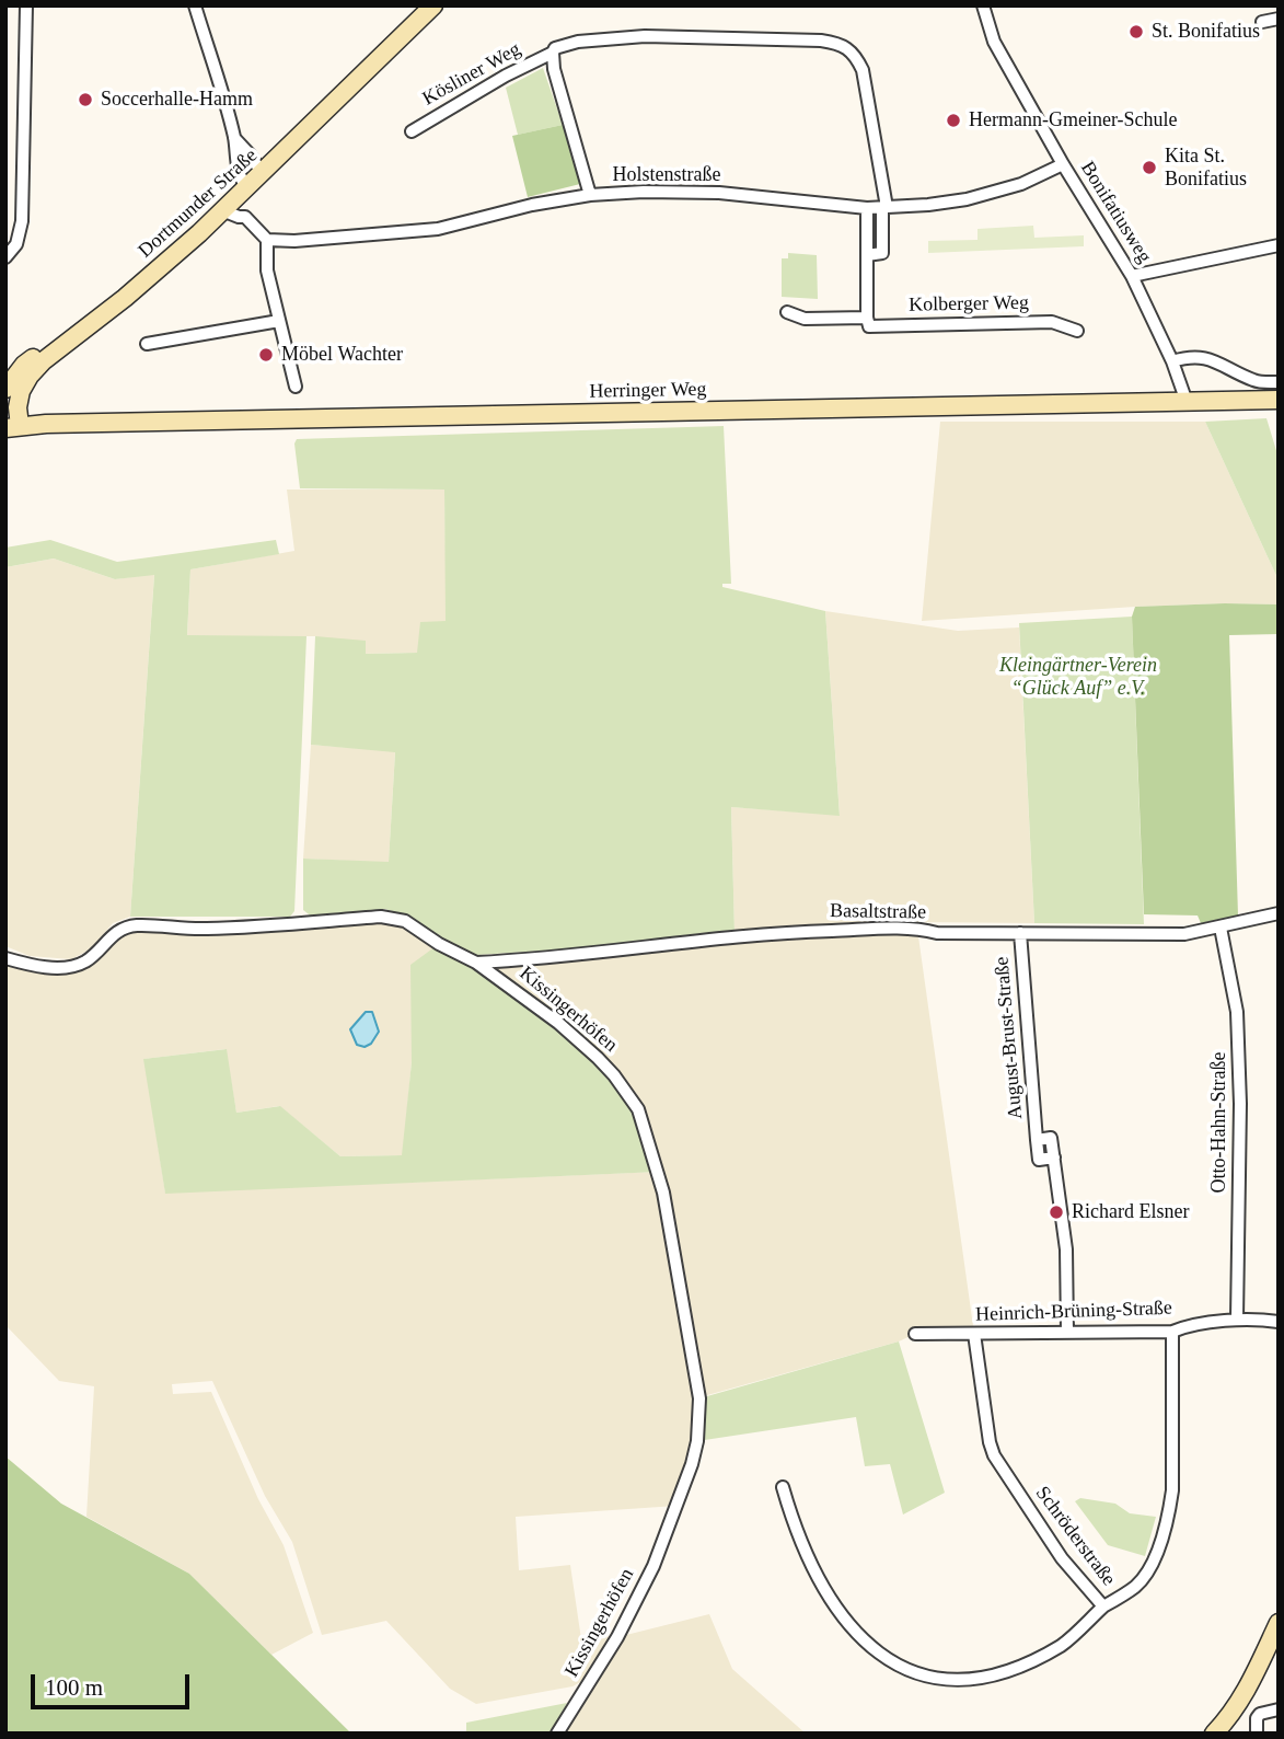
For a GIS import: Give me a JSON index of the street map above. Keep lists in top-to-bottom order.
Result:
{
  "streets": {
    "main road": ["Dortmunder Straße", "Herringer Weg"],
    "street": [
      "Kösliner Weg",
      "Holstenstraße",
      "Bonifatiusweg",
      "Kolberger Weg",
      "Basaltstraße",
      "Kissingerhöfen",
      "August-Brust-Straße",
      "Otto-Hahn-Straße",
      "Heinrich-Brüning-Straße",
      "Schröderstraße"
    ]
  },
  "crossings": [
    ["Kösliner Weg", "Holstenstraße"],
    ["Holstenstraße", "Bonifatiusweg"],
    ["Dortmunder Straße", "Herringer Weg"],
    ["Bonifatiusweg", "Herringer Weg"],
    ["Basaltstraße", "Kissingerhöfen"],
    ["Basaltstraße", "August-Brust-Straße"],
    ["Basaltstraße", "Otto-Hahn-Straße"],
    ["August-Brust-Straße", "Heinrich-Brüning-Straße"],
    ["Otto-Hahn-Straße", "Heinrich-Brüning-Straße"],
    ["Heinrich-Brüning-Straße", "Schröderstraße"]
  ],
  "parks": ["Kleingärtner-Verein “Glück Auf” e.V."],
  "places": [
    "St. Bonifatius",
    "Soccerhalle-Hamm",
    "Hermann-Gmeiner-Schule",
    "Kita St. Bonifatius",
    "Möbel Wachter",
    "Richard Elsner"
  ],
  "scale_bar": "100 m"
}
